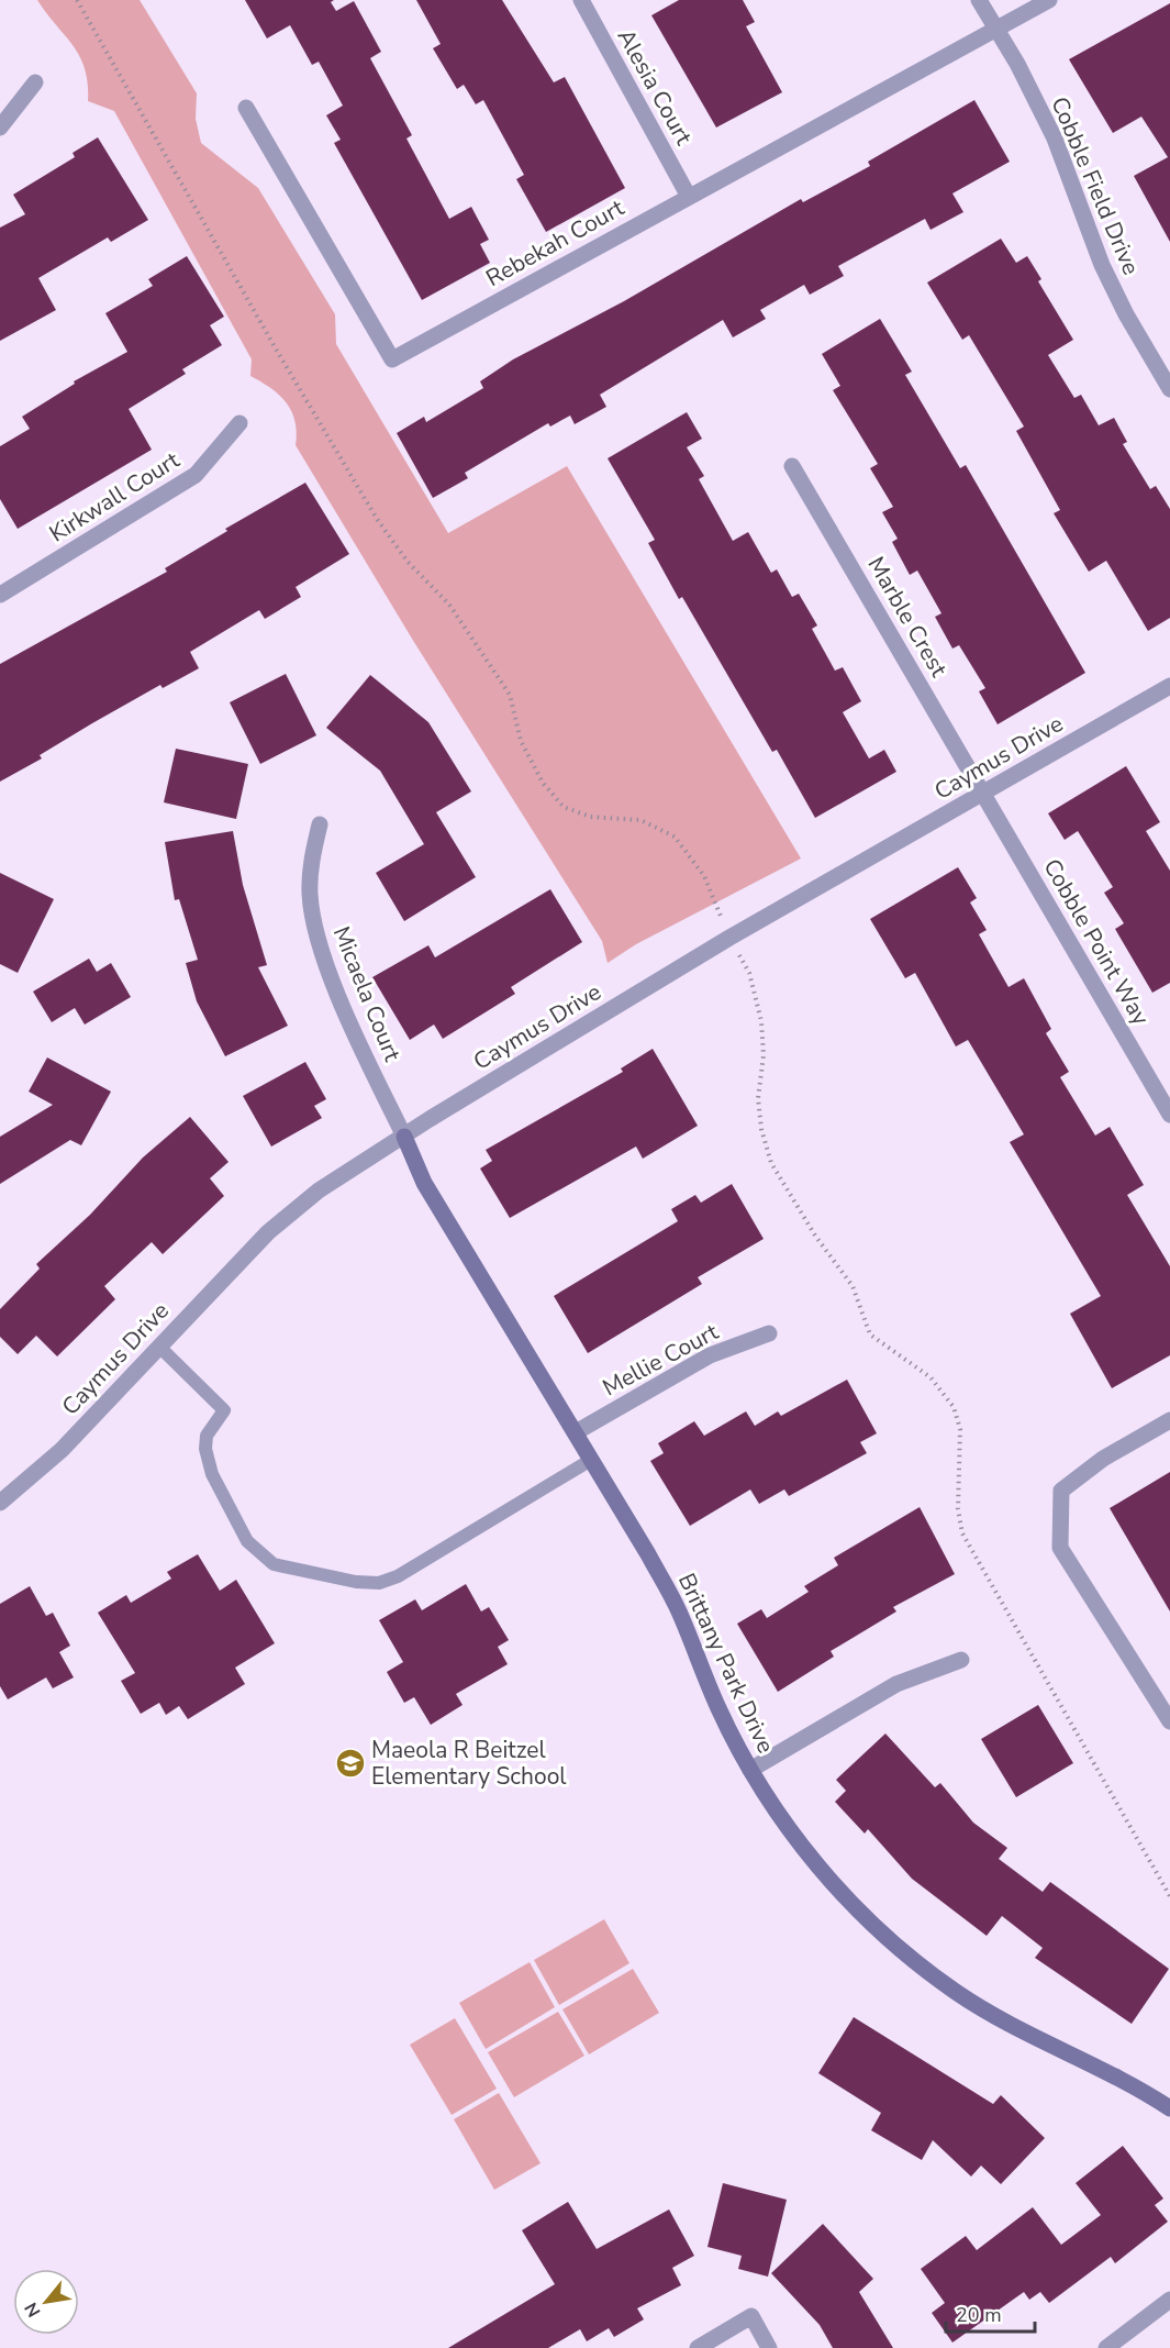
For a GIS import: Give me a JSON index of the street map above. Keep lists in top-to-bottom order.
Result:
{
  "streets": {
    "street": [
      "Alesia Court",
      "Cobble Field Drive",
      "Rebekah Court",
      "Kirkwall Court",
      "Marble Crest",
      "Caymus Drive",
      "Cobble Point Way",
      "Micaela Court",
      "Mellie Court",
      "Brittany Park Drive"
    ]
  },
  "crossings": [
    ["Alesia Court", "Rebekah Court"],
    ["Cobble Field Drive", "Rebekah Court"],
    ["Marble Crest", "Caymus Drive"],
    ["Marble Crest", "Cobble Point Way"],
    ["Caymus Drive", "Cobble Point Way"],
    ["Caymus Drive", "Micaela Court"],
    ["Caymus Drive", "Brittany Park Drive"],
    ["Micaela Court", "Brittany Park Drive"],
    ["Mellie Court", "Brittany Park Drive"]
  ],
  "places": {
    "school or university": ["Maeola R Beitzel Elementary School"]
  },
  "scale_bar": "20 m",
  "north": "bottom left"
}
